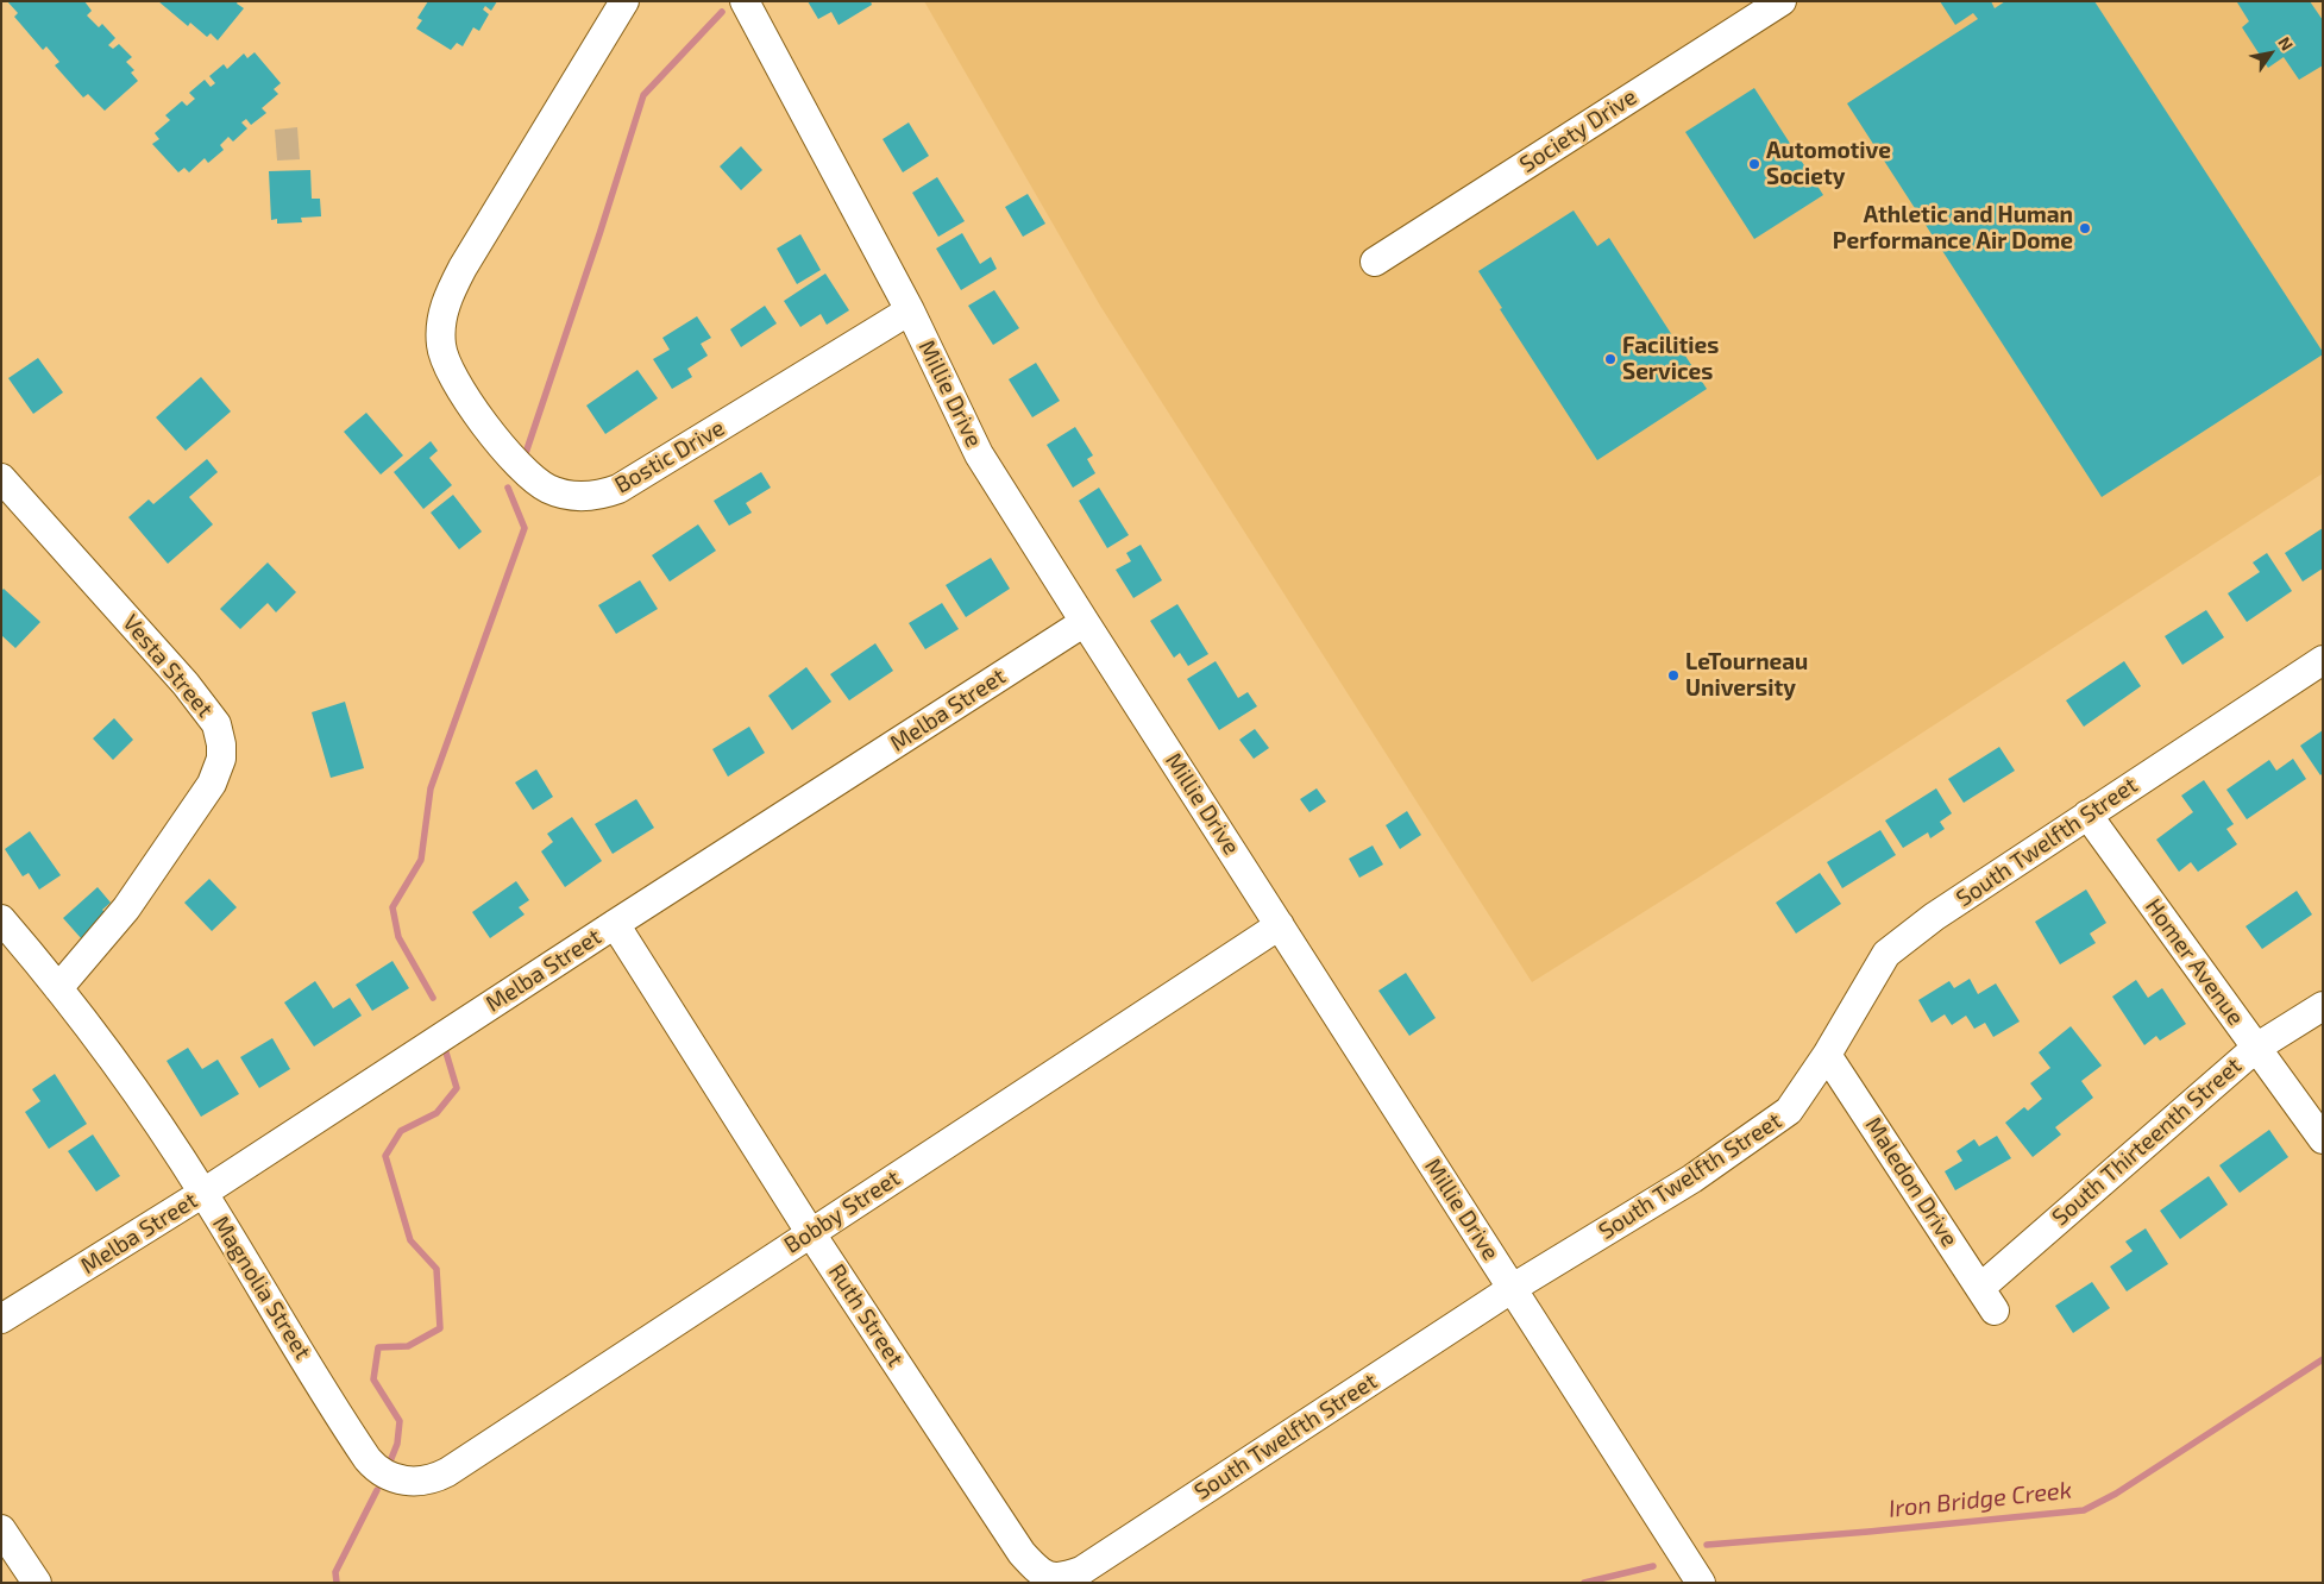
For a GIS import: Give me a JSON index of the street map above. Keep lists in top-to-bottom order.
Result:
{
  "streets": {
    "street": [
      "Society Drive",
      "Millie Drive",
      "Bostic Drive",
      "Vesta Street",
      "Melba Street",
      "South Twelfth Street",
      "Homer Avenue",
      "South Thirteenth Street",
      "Maledon Drive",
      "Bobby Street",
      "Magnolia Street",
      "Ruth Street"
    ]
  },
  "crossings": [
    ["Millie Drive", "Bostic Drive"],
    ["Millie Drive", "Melba Street"],
    ["Millie Drive", "South Twelfth Street"],
    ["Millie Drive", "Bobby Street"],
    ["Vesta Street", "Magnolia Street"],
    ["Melba Street", "Magnolia Street"],
    ["Melba Street", "Ruth Street"],
    ["South Twelfth Street", "Homer Avenue"],
    ["South Twelfth Street", "Maledon Drive"],
    ["South Twelfth Street", "Ruth Street"],
    ["Homer Avenue", "South Thirteenth Street"],
    ["South Thirteenth Street", "Maledon Drive"],
    ["Bobby Street", "Magnolia Street"],
    ["Bobby Street", "Ruth Street"]
  ],
  "water": ["Iron Bridge Creek"],
  "places": [
    "Automotive Society",
    "Athletic and Human Performance Air Dome",
    "Facilities Services",
    "LeTourneau University"
  ],
  "north": "top right"
}
